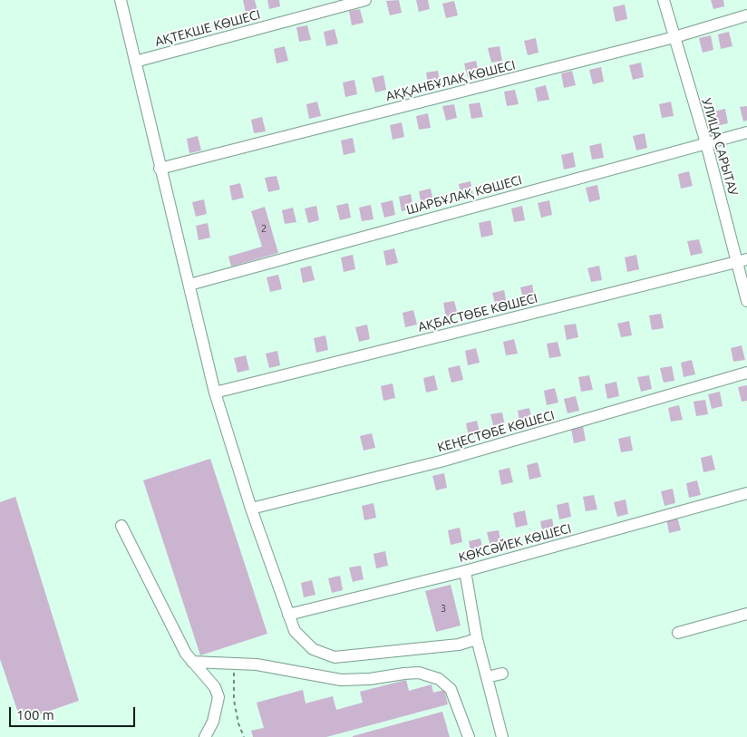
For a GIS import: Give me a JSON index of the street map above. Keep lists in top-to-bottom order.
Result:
{
  "streets": {
    "street": [
      "АҚТЕКШЕ КӨШЕСІ",
      "АҚҚАНБҰЛАҚ КӨШЕСІ",
      "УЛИЦА САРЫТАУ",
      "ШАРБҰЛАҚ КӨШЕСІ",
      "АҚБАСТӨБЕ КӨШЕСІ",
      "КЕҢЕСТӨБЕ КӨШЕСІ",
      "КӨКСӘЙЕК КӨШЕСІ"
    ]
  },
  "crossings": [
    ["АҚҚАНБҰЛАҚ КӨШЕСІ", "УЛИЦА САРЫТАУ"],
    ["УЛИЦА САРЫТАУ", "ШАРБҰЛАҚ КӨШЕСІ"],
    ["УЛИЦА САРЫТАУ", "АҚБАСТӨБЕ КӨШЕСІ"]
  ],
  "house_numbers": ["2", "3"],
  "scale_bar": "100 m"
}
